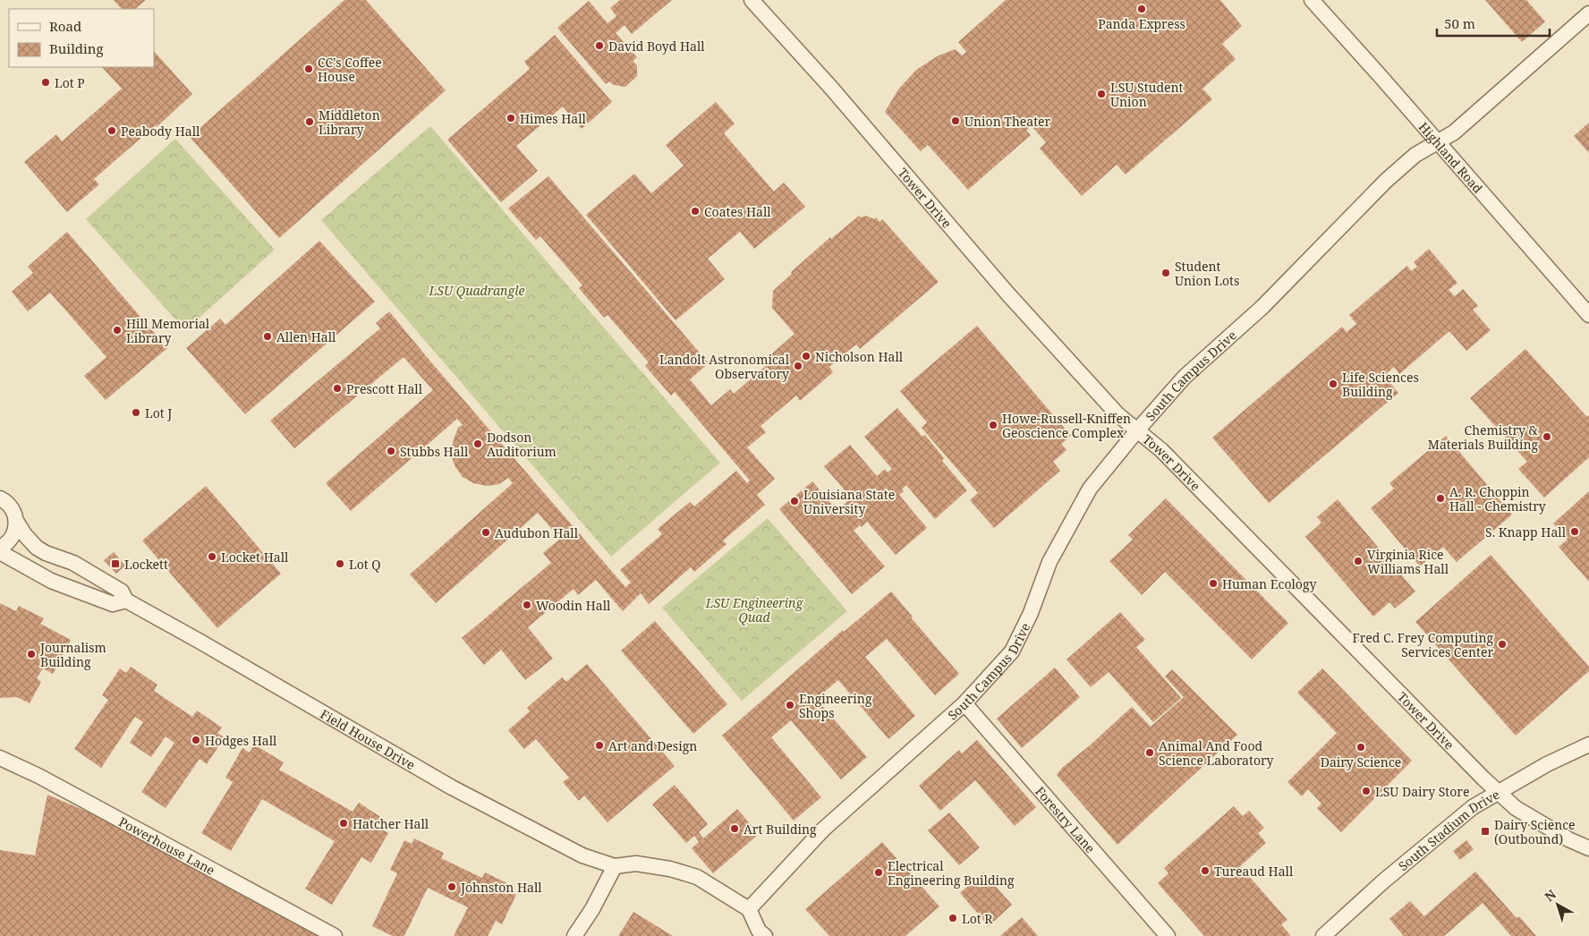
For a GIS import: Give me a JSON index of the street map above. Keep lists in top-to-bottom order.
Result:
{
  "streets": {
    "street": [
      "Highland Road",
      "Tower Drive",
      "South Campus Drive",
      "Field House Drive",
      "Forestry Lane",
      "South Stadium Drive",
      "Powerhouse Lane"
    ]
  },
  "crossings": [
    ["Highland Road", "South Campus Drive"],
    ["Tower Drive", "South Campus Drive"],
    ["Tower Drive", "South Stadium Drive"],
    ["South Campus Drive", "Forestry Lane"]
  ],
  "parks": ["LSU Quadrangle", "LSU Engineering Quad"],
  "places": {
    "other": [
      "Panda Express",
      "David Boyd Hall",
      "CC's Coffee House",
      "Lot P",
      "LSU Student Union",
      "Himes Hall",
      "Union Theater",
      "Middleton Library",
      "Peabody Hall",
      "Coates Hall",
      "Student Union Lots",
      "Hill Memorial Library",
      "Allen Hall",
      "Nicholson Hall",
      "Landolt Astronomical Observatory",
      "Life Sciences Building",
      "Prescott Hall",
      "Lot J",
      "Howe-Russell-Kniffen Geoscience Complex",
      "Chemistry & Materials Building",
      "Dodson Auditorium",
      "Stubbs Hall",
      "A. R. Choppin Hall - Chemistry",
      "Louisiana State University",
      "S. Knapp Hall",
      "Audubon Hall",
      "Locket Hall",
      "Virginia Rice Williams Hall",
      "Lot Q",
      "Human Ecology",
      "Woodin Hall",
      "Fred C. Frey Computing Services Center",
      "Journalism Building",
      "Engineering Shops",
      "Hodges Hall",
      "Art and Design",
      "Dairy Science",
      "Animal And Food Science Laboratory",
      "LSU Dairy Store",
      "Hatcher Hall",
      "Art Building",
      "Tureaud Hall",
      "Electrical Engineering Building",
      "Johnston Hall",
      "Lot R"
    ],
    "transit": ["Lockett", "Dairy Science (Outbound)"]
  },
  "legend": ["Road", "Building"],
  "scale_bar": "50 m",
  "north": "top left"
}
